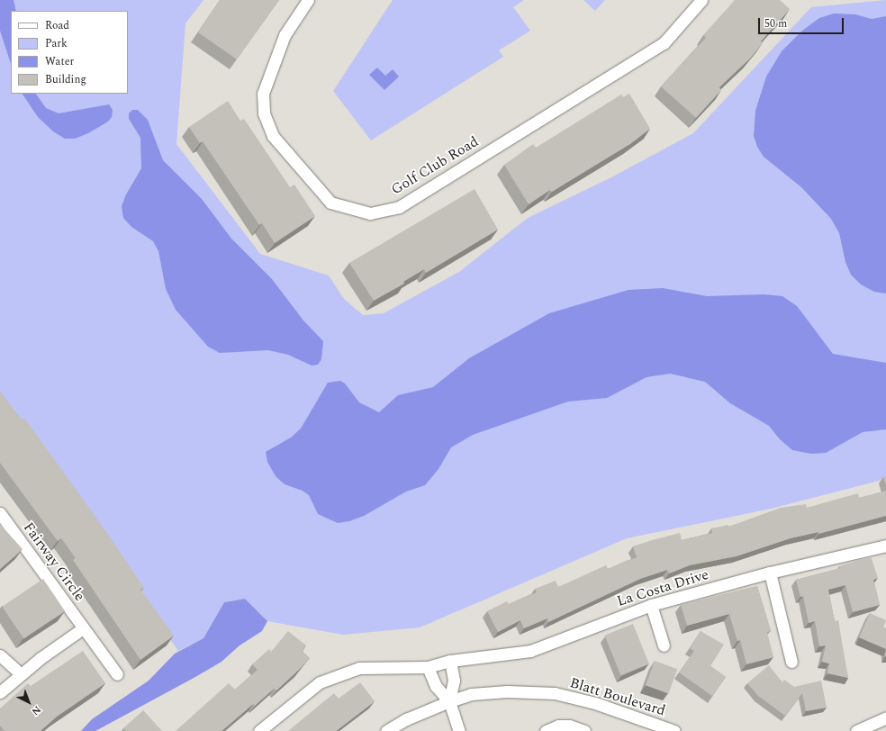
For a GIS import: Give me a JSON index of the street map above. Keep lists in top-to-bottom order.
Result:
{
  "streets": {
    "street": [
      "Golf Club Road",
      "Fairway Circle",
      "La Costa Drive",
      "Blatt Boulevard"
    ]
  },
  "legend": [
    "Road",
    "Park",
    "Water",
    "Building"
  ],
  "scale_bar": "50 m",
  "north": "bottom right"
}
